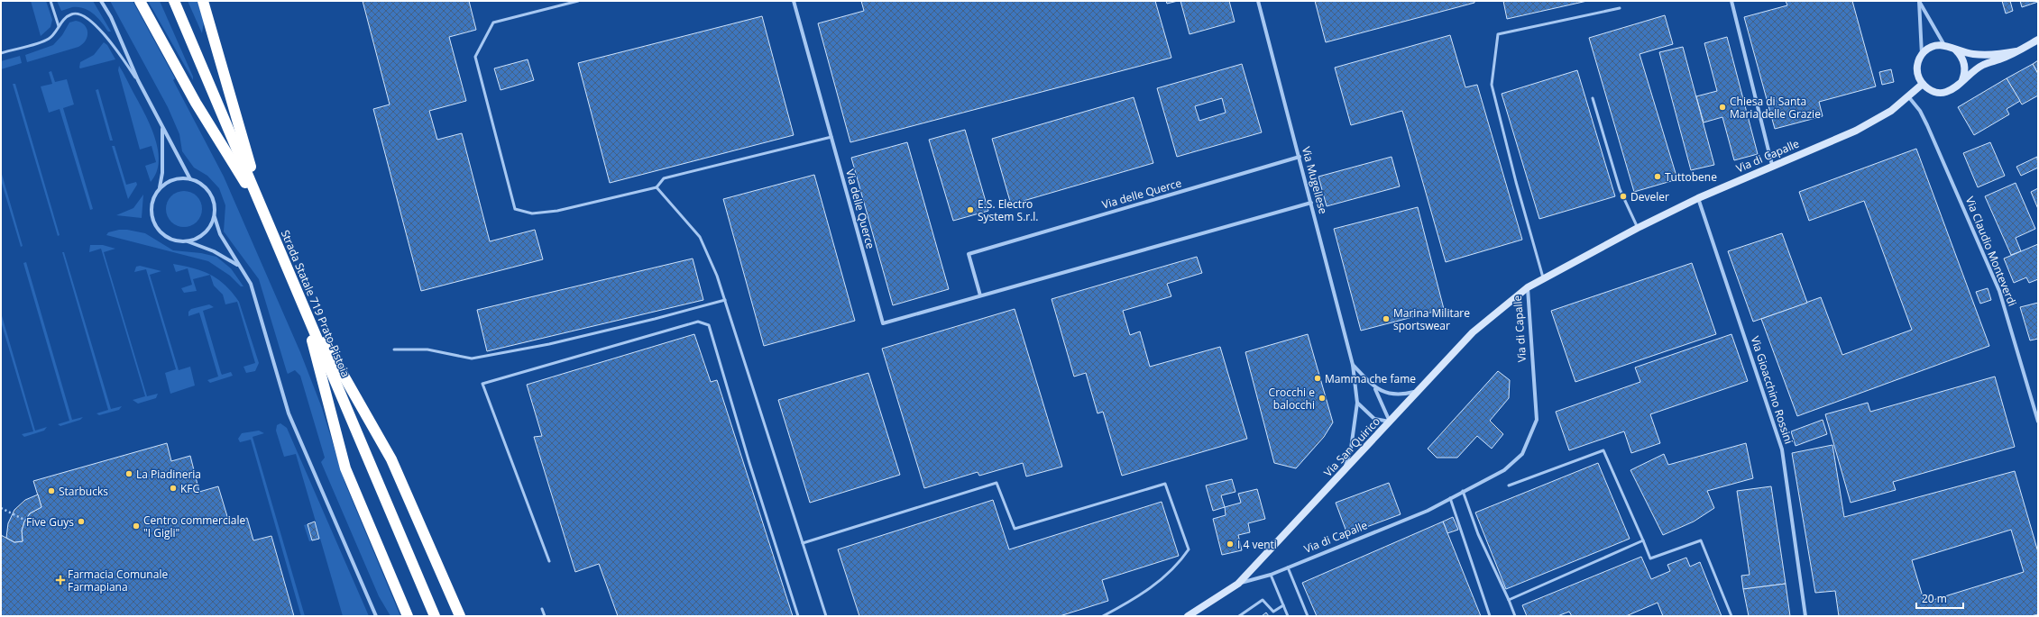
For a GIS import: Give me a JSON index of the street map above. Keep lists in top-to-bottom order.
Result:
{
  "streets": {
    "highway": ["Strada Statale 719 Prato-Pistoia"],
    "street": [
      "Via di Capalle",
      "Via Mugellese",
      "Via delle Querce",
      "Via Claudio Monteverdi",
      "Via Gioacchino Rossini",
      "Via San Quirico"
    ]
  },
  "crossings": [
    ["Via di Capalle", "Via Claudio Monteverdi"],
    ["Via di Capalle", "Via Gioacchino Rossini"],
    ["Via di Capalle", "Via San Quirico"],
    ["Via Mugellese", "Via delle Querce"],
    ["Via Mugellese", "Via San Quirico"]
  ],
  "places": {
    "other": [
      "Chiesa di Santa Maria delle Grazie",
      "Tuttobene",
      "Develer",
      "E.S. Electro System S.r.l.",
      "Marina Militare sportswear",
      "Mamma che fame",
      "Crocchi e balocchi",
      "La Piadineria",
      "KFC",
      "Starbucks",
      "Five Guys",
      "Centro commerciale \"I Gigli\"",
      "I 4 venti"
    ],
    "health": ["Farmacia Comunale Farmapiana"]
  },
  "scale_bar": "20 m"
}
